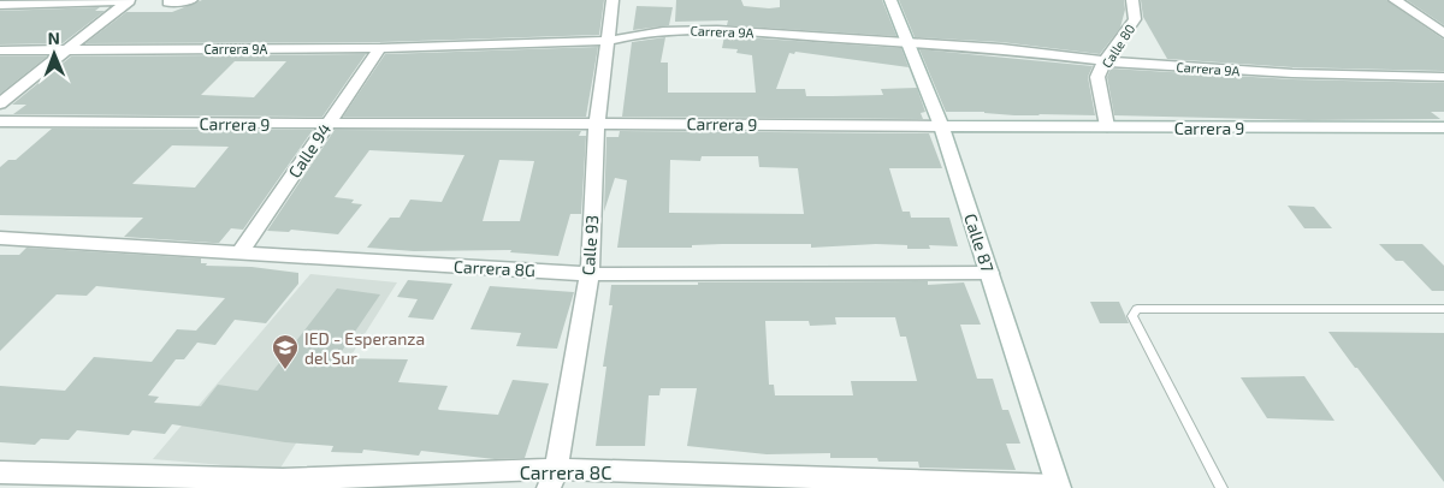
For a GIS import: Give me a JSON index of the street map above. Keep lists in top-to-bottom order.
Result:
{
  "streets": {
    "street": [
      "Carrera 9A",
      "Calle 80",
      "Carrera 9",
      "Calle 94",
      "Calle 87",
      "Calle 93",
      "Carrera 8G",
      "Carrera 8C"
    ]
  },
  "crossings": [
    ["Carrera 9A", "Calle 80"],
    ["Carrera 9A", "Calle 94"],
    ["Carrera 9A", "Calle 87"],
    ["Carrera 9A", "Calle 93"],
    ["Calle 80", "Carrera 9"],
    ["Carrera 9", "Calle 94"],
    ["Carrera 9", "Calle 87"],
    ["Carrera 9", "Calle 93"],
    ["Calle 94", "Carrera 8G"],
    ["Calle 87", "Carrera 8G"],
    ["Calle 87", "Carrera 8C"],
    ["Calle 93", "Carrera 8G"],
    ["Calle 93", "Carrera 8C"]
  ],
  "places": {
    "school or university": ["IED - Esperanza del Sur"]
  },
  "north": "top"
}
